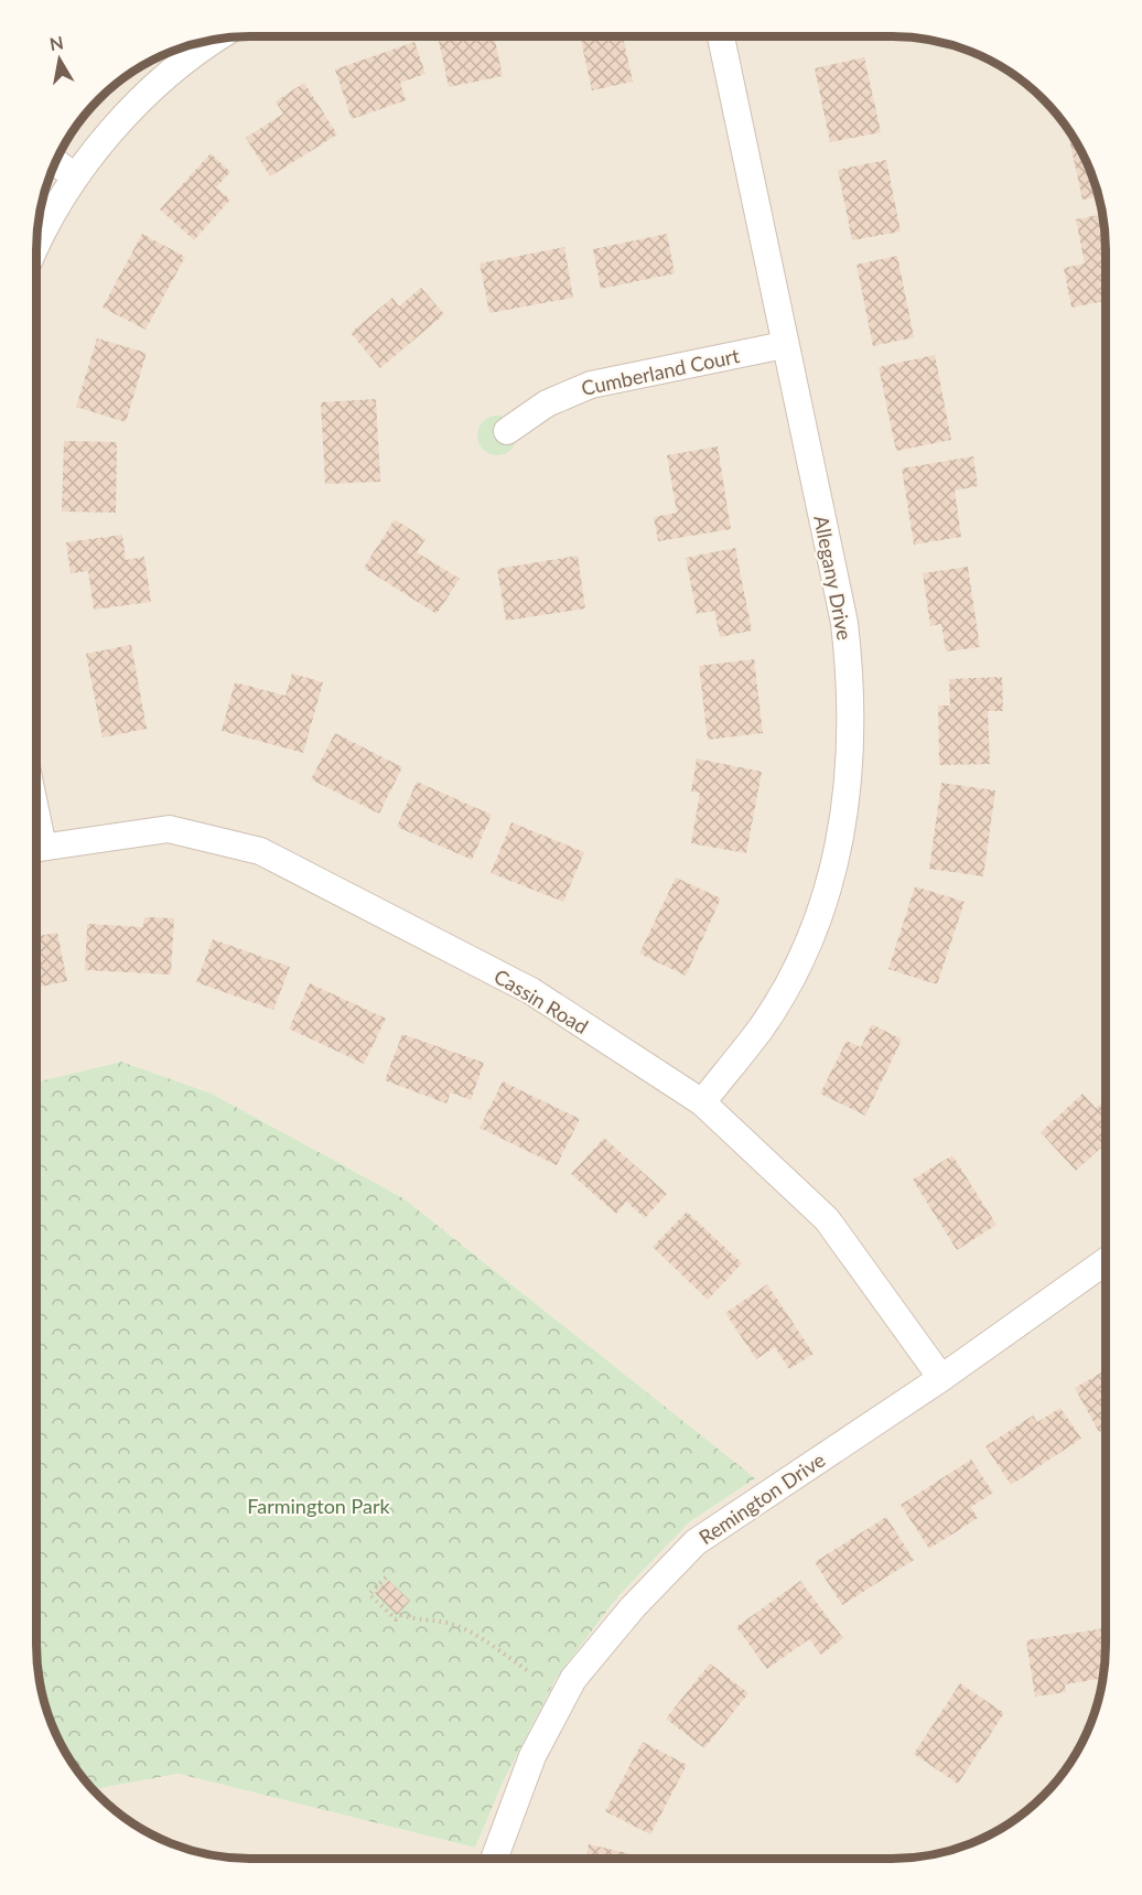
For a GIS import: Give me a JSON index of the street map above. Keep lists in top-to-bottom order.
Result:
{
  "streets": {
    "street": [
      "Cumberland Court",
      "Allegany Drive",
      "Cassin Road",
      "Remington Drive"
    ]
  },
  "crossings": [
    ["Cumberland Court", "Allegany Drive"],
    ["Allegany Drive", "Cassin Road"],
    ["Cassin Road", "Remington Drive"]
  ],
  "parks": ["Farmington Park"],
  "north": "top"
}
